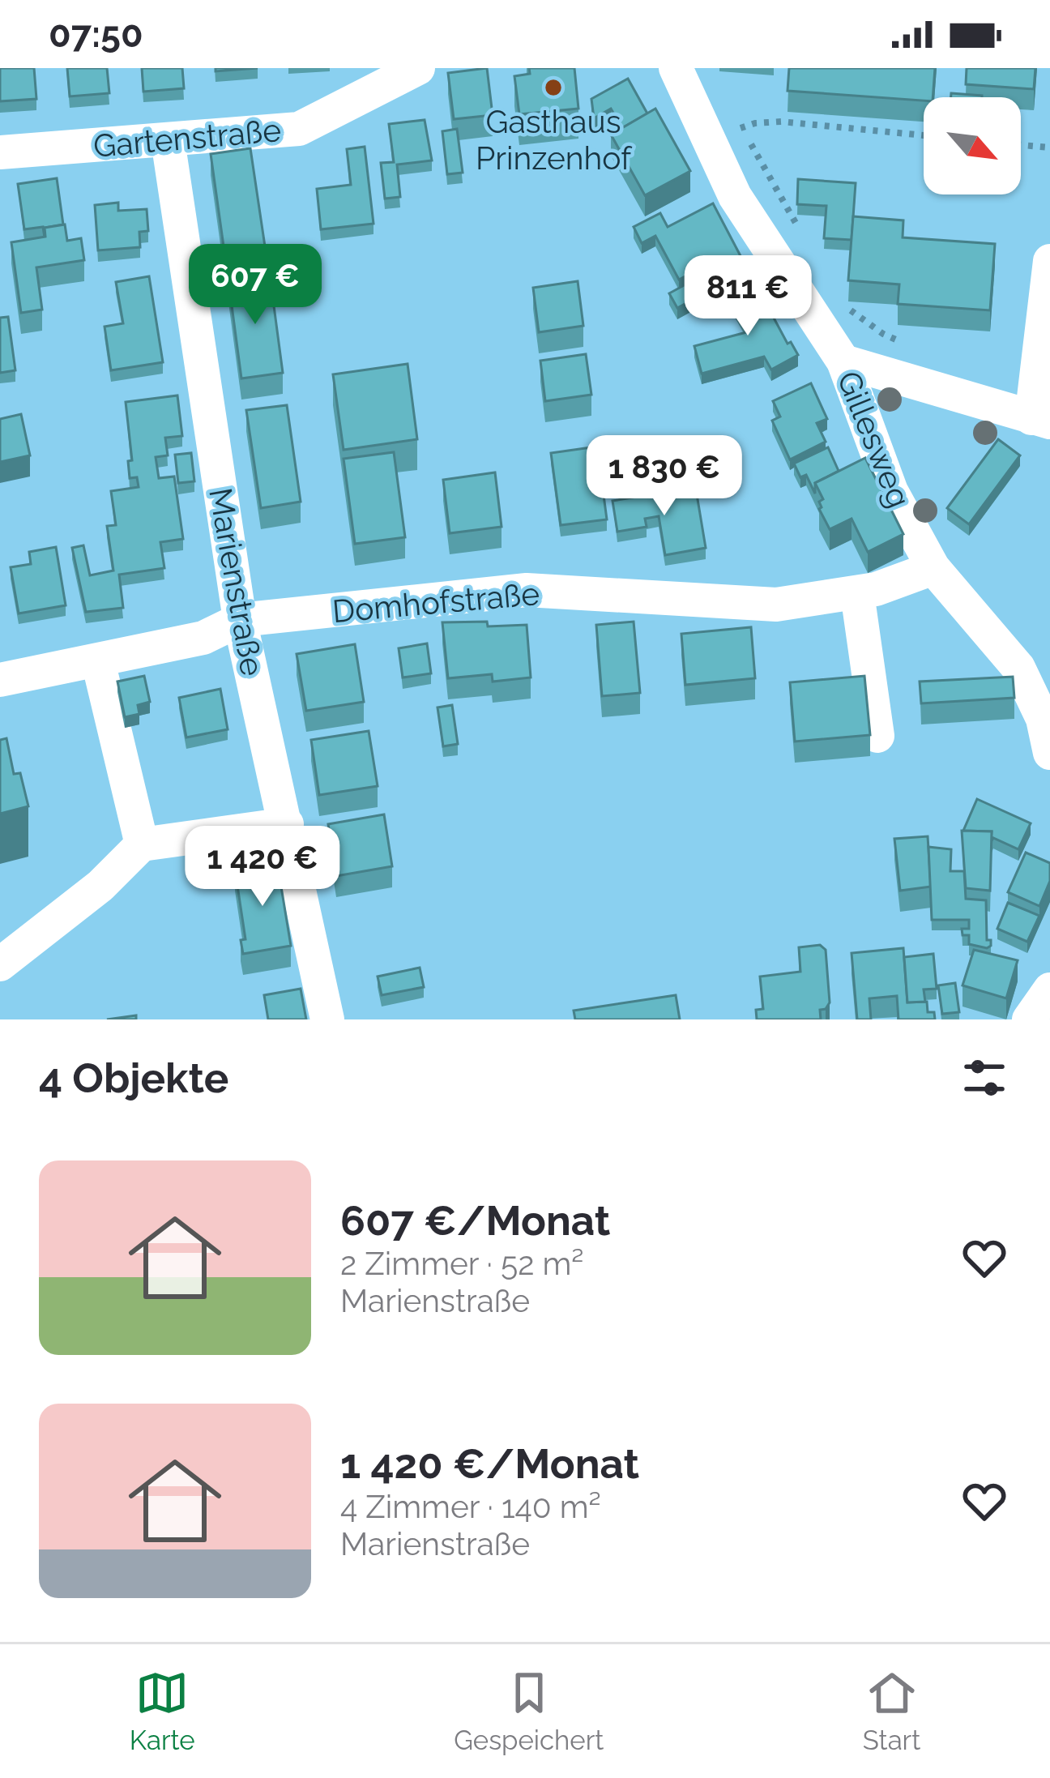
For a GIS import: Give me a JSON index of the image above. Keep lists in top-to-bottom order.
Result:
{
  "streets": {
    "street": [
      "Gartenstraße",
      "Gillesweg",
      "Marienstraße",
      "Domhofstraße"
    ]
  },
  "crossings": [
    ["Gartenstraße", "Marienstraße"],
    ["Gillesweg", "Domhofstraße"],
    ["Marienstraße", "Domhofstraße"]
  ],
  "places": ["Gasthaus Prinzenhof"],
  "north": "bottom right",
  "page": {
    "status": "07:50",
    "price": [
      "607 €",
      "811 €",
      "1 830 €",
      "1 420 €"
    ],
    "heading": "4 Objekte",
    "list": [
      {
        "name": "607 €/Monat",
        "note": "2 Zimmer · 52 m² · Marienstraße"
      },
      {
        "name": "1 420 €/Monat",
        "note": "4 Zimmer · 140 m² · Marienstraße"
      }
    ],
    "tabs": ["Karte", "Gespeichert", "Start"]
  }
}
